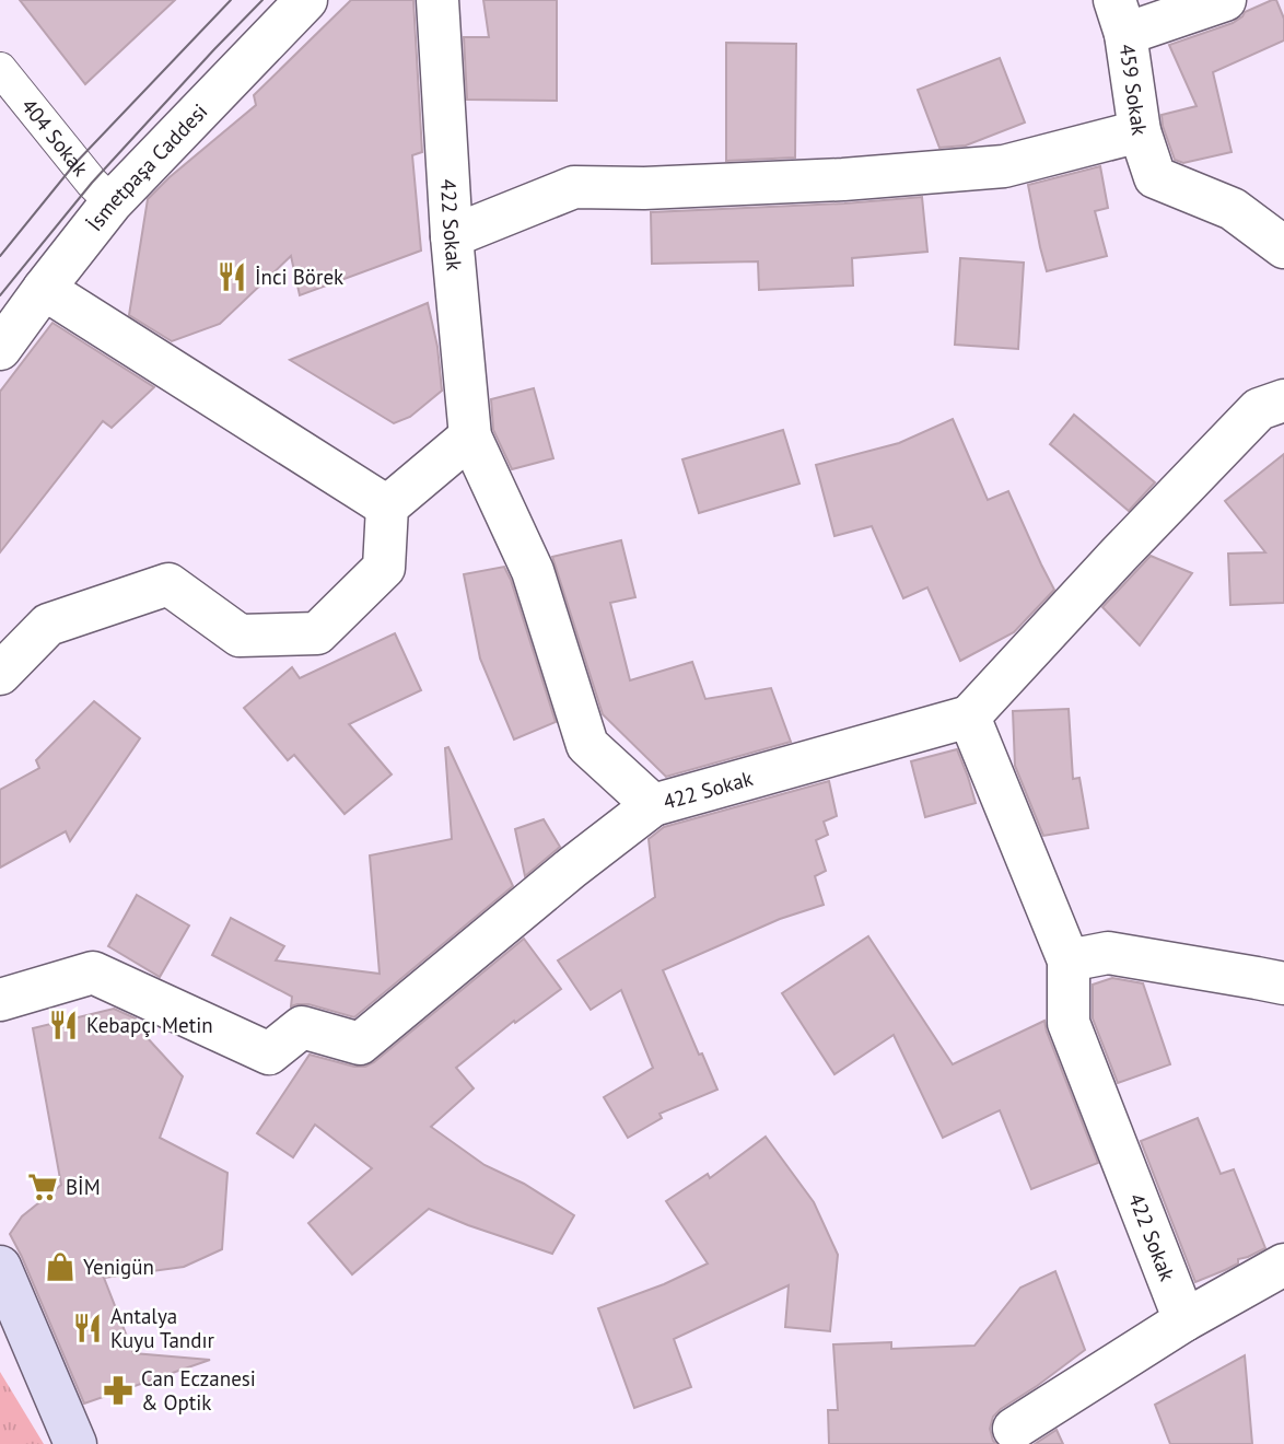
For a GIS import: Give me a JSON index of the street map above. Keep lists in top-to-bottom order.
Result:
{
  "streets": {
    "street": [
      "459 Sokak",
      "404 Sokak",
      "İsmetpaşa Caddesi",
      "422 Sokak"
    ]
  },
  "crossings": [
    ["404 Sokak", "İsmetpaşa Caddesi"]
  ],
  "places": {
    "restaurant": ["İnci Börek", "Kebapçı Metin", "Antalya Kuyu Tandır"],
    "supermarket": ["BİM"],
    "shop": ["Yenigün"],
    "pharmacy": ["Can Eczanesi & Optik"]
  }
}
